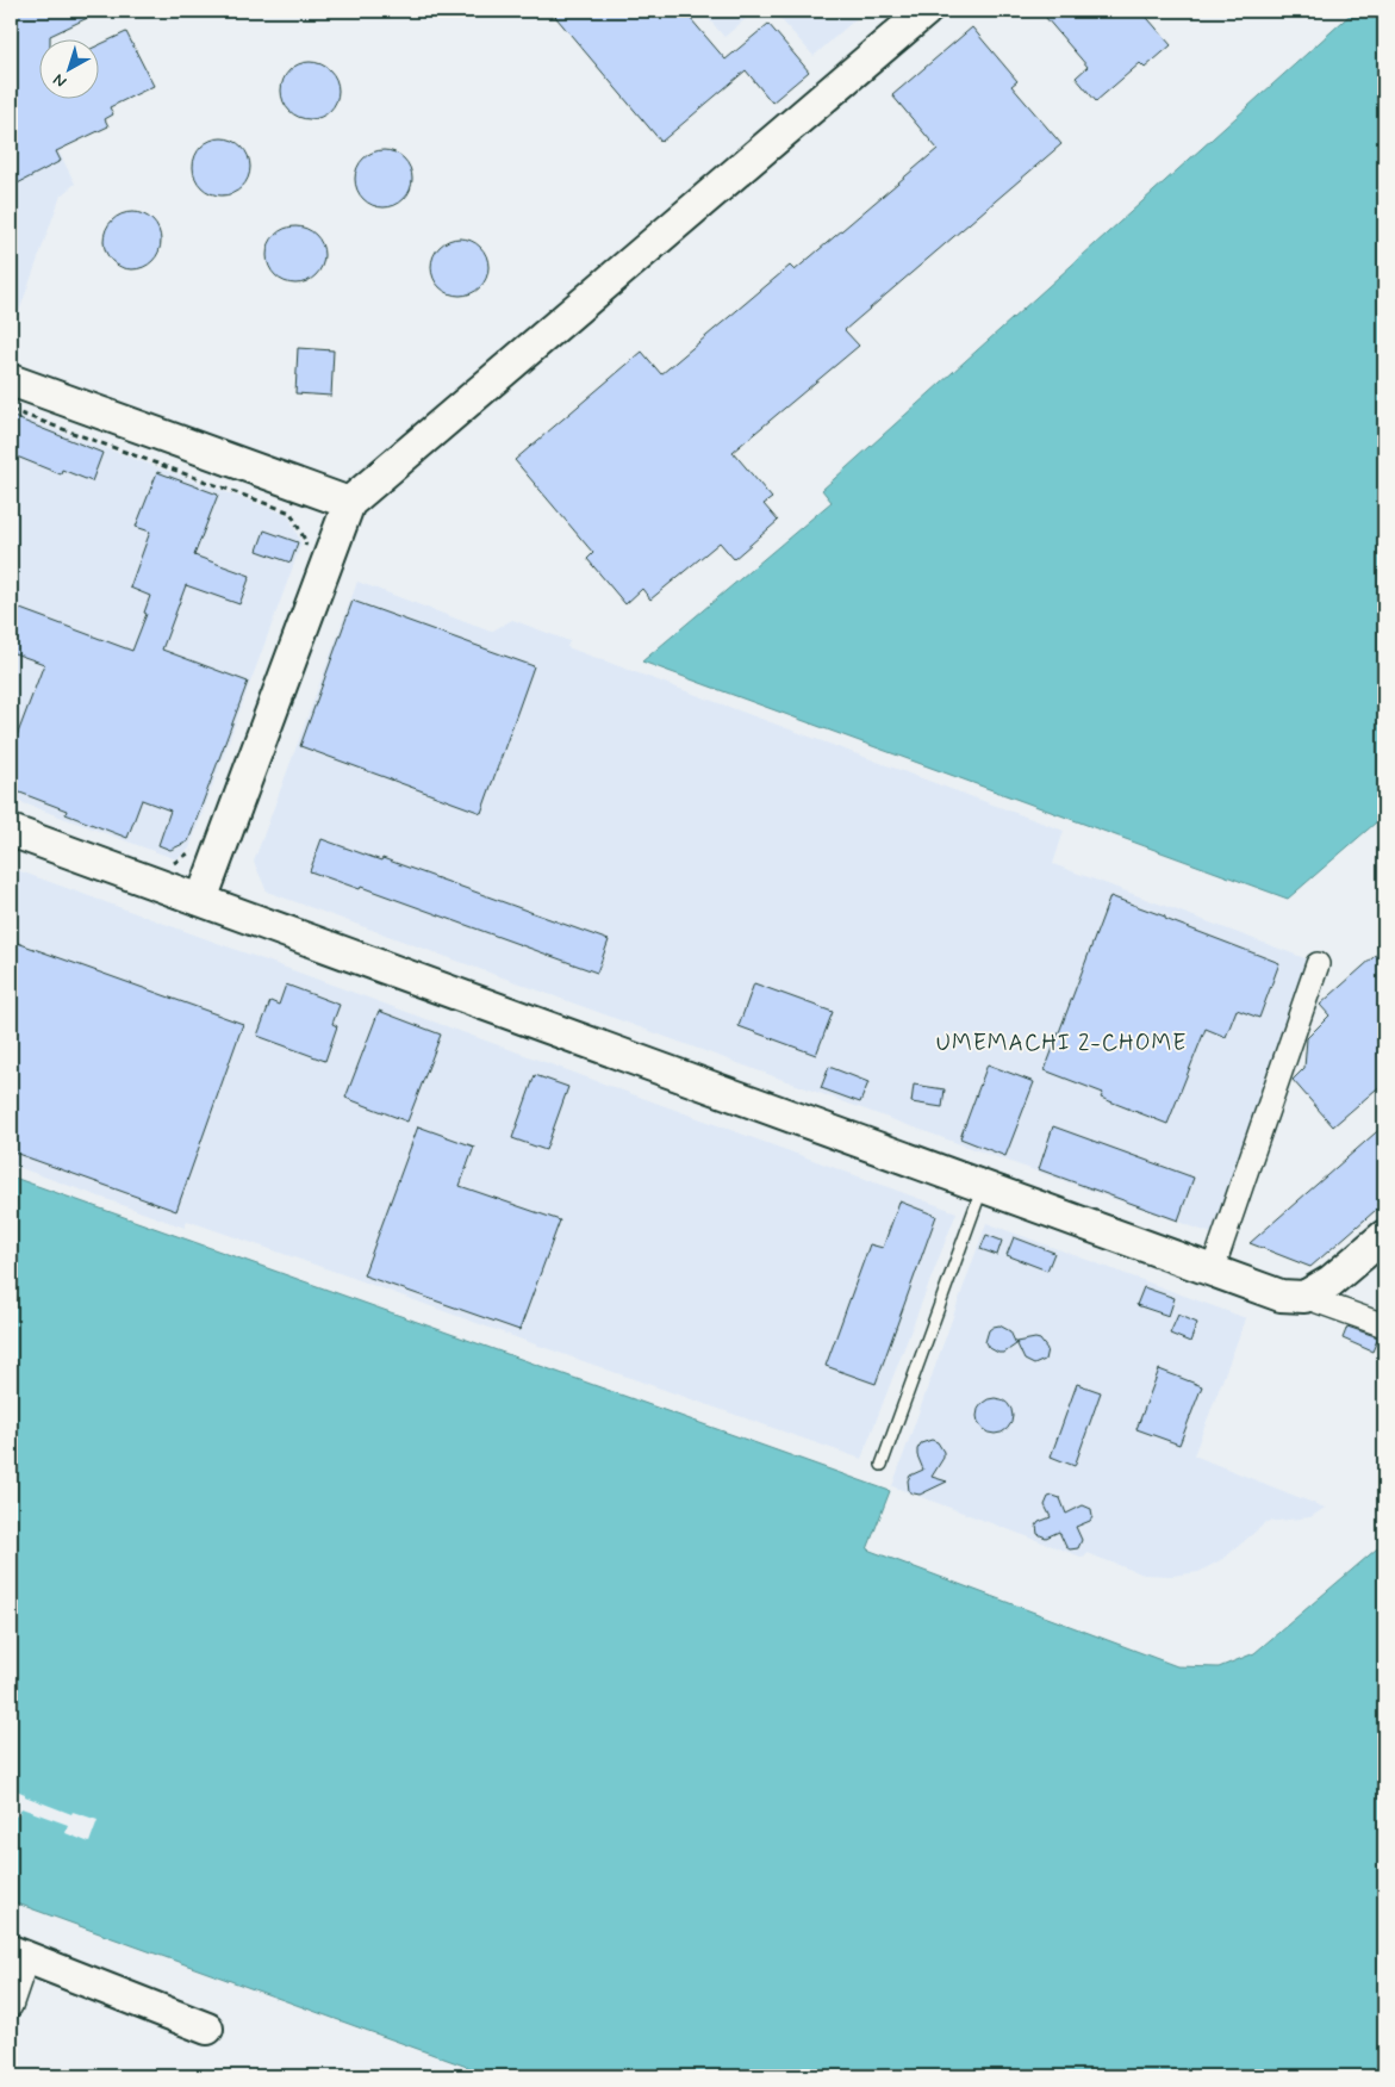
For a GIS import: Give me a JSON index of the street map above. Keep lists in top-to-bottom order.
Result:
{
  "districts": ["UMEMACHI 2-CHOME"],
  "north": "bottom left"
}
